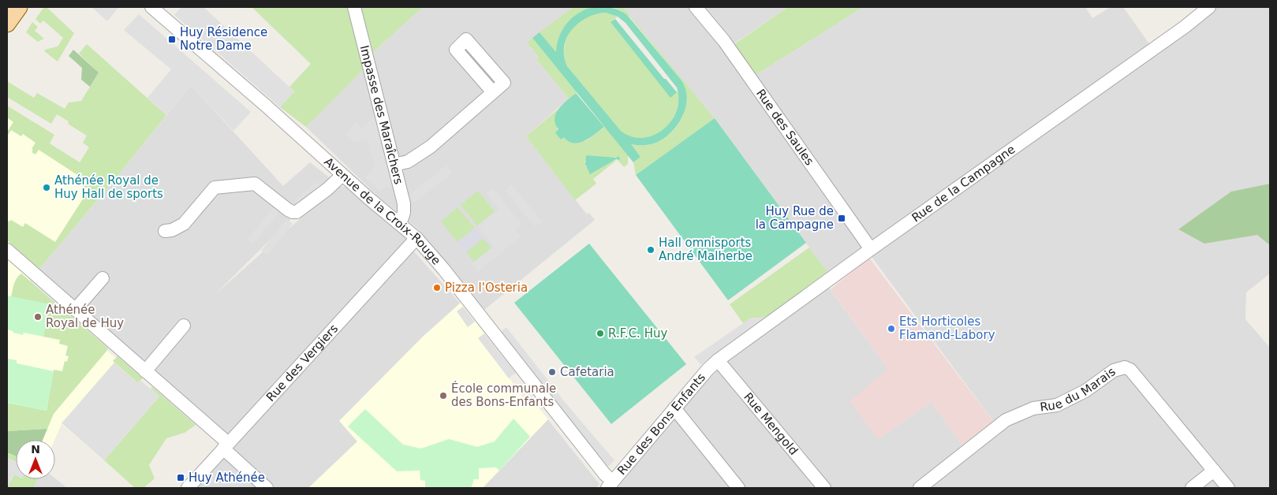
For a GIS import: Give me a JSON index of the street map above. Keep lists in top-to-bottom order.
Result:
{
  "streets": {
    "street": [
      "Impasse des Maraîchers",
      "Rue des Saules",
      "Rue de la Campagne",
      "Avenue de la Croix-Rouge",
      "Rue des Vergiers",
      "Rue du Marais",
      "Rue des Bons Enfants",
      "Rue Mengold"
    ]
  },
  "crossings": [
    ["Impasse des Maraîchers", "Avenue de la Croix-Rouge"],
    ["Rue des Saules", "Rue de la Campagne"],
    ["Rue de la Campagne", "Rue des Bons Enfants"],
    ["Rue de la Campagne", "Rue Mengold"],
    ["Avenue de la Croix-Rouge", "Rue des Vergiers"],
    ["Avenue de la Croix-Rouge", "Rue des Bons Enfants"],
    ["Rue des Bons Enfants", "Rue Mengold"]
  ],
  "places": {
    "transit": ["Huy Résidence Notre Dame", "Huy Rue de la Campagne", "Huy Athénée"],
    "other": [
      "Athénée Royal de Huy Hall de sports",
      "Hall omnisports André Malherbe",
      "Pizza l'Osteria",
      "Athénée Royal de Huy",
      "Ets Horticoles Flamand-Labory",
      "R.F.C. Huy",
      "Cafetaria",
      "École communale des Bons-Enfants"
    ]
  },
  "north": "top"
}
